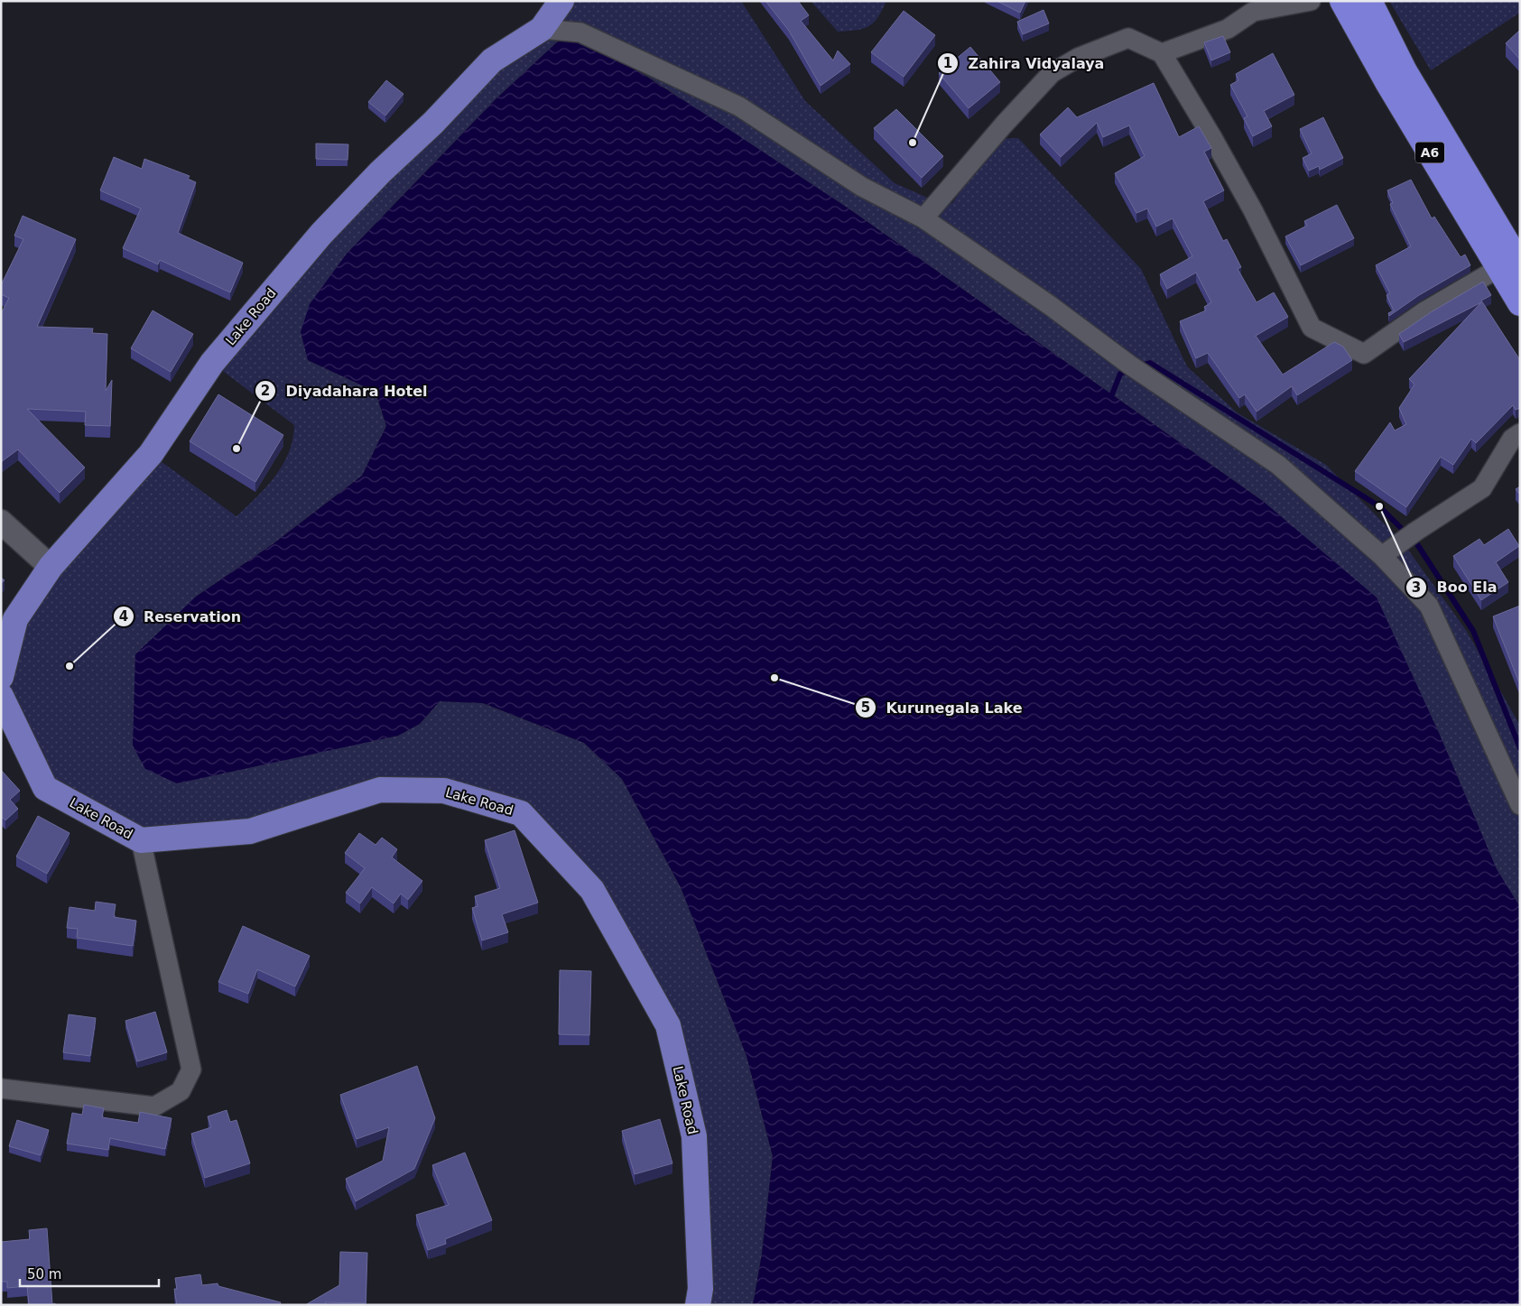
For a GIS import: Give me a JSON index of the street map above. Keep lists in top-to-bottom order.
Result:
{
  "streets": {
    "highway": ["A6"],
    "main road": ["Lake Road"]
  },
  "places": [
    "Zahira Vidyalaya",
    "Diyadahara Hotel",
    "Boo Ela",
    "Reservation",
    "Kurunegala Lake"
  ],
  "scale_bar": "50 m"
}
